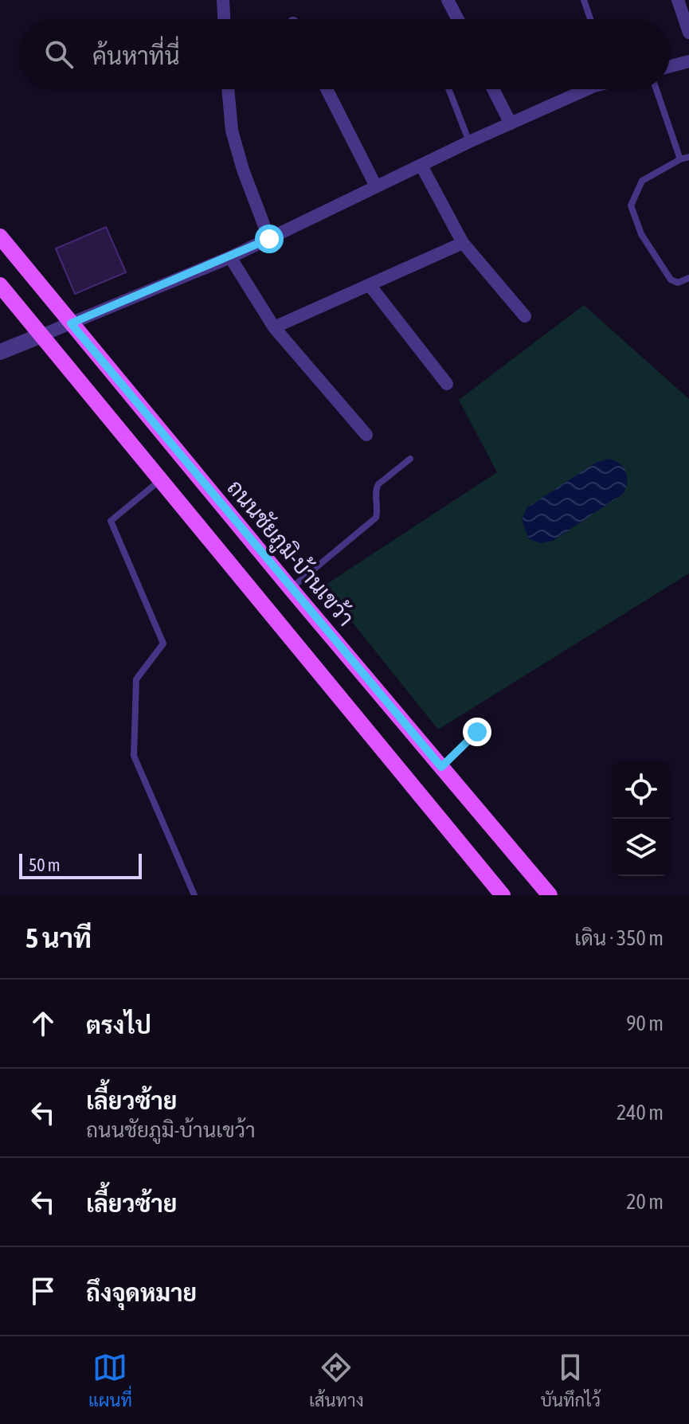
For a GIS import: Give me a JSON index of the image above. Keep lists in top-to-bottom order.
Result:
{
  "streets": {
    "main road": ["ถนนชัยภูมิ-บ้านเขว้า"]
  },
  "scale_bar": "50 m",
  "page": {
    "search": "ค้นหาที่นี่",
    "scale": "50 m",
    "heading": ["5 นาที", "เดิน · 350 m"],
    "list": [
      ["ตรงไป", "90 m"],
      ["เลี้ยวซ้าย", "ถนนชัยภูมิ-บ้านเขว้า", "240 m"],
      ["เลี้ยวซ้าย", "20 m"],
      "ถึงจุดหมาย"
    ],
    "nav": ["แผนที่", "เส้นทาง", "บันทึกไว้"]
  }
}
